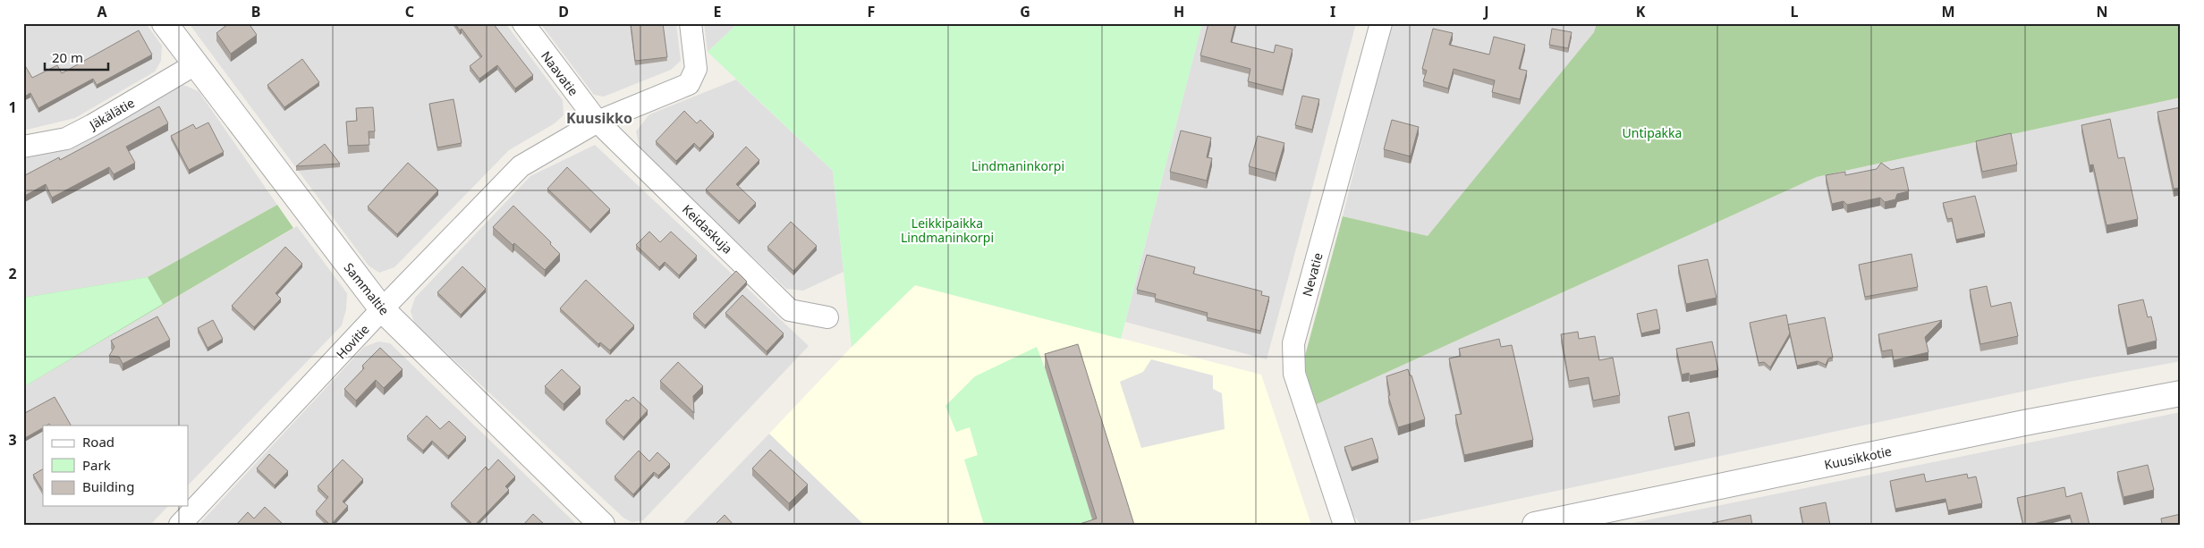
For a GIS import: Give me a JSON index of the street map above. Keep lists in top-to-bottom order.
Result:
{
  "streets": {
    "street": [
      "Naavatie",
      "Jäkälätie",
      "Keidaskuja",
      "Nevatie",
      "Sammaltie",
      "Hovitie",
      "Kuusikkotie"
    ]
  },
  "crossings": [
    ["Naavatie", "Keidaskuja"],
    ["Naavatie", "Hovitie"],
    ["Jäkälätie", "Sammaltie"],
    ["Keidaskuja", "Hovitie"],
    ["Sammaltie", "Hovitie"]
  ],
  "districts": ["Kuusikko"],
  "parks": ["Untipakka", "Lindmaninkorpi", "Leikkipaikka Lindmaninkorpi"],
  "legend": ["Road", "Park", "Building"],
  "scale_bar": "20 m",
  "grid": {
    "columns": [
      "A",
      "B",
      "C",
      "D",
      "E",
      "F",
      "G",
      "H",
      "I",
      "J",
      "K",
      "L",
      "M",
      "N"
    ],
    "rows": ["1", "2", "3"]
  }
}
